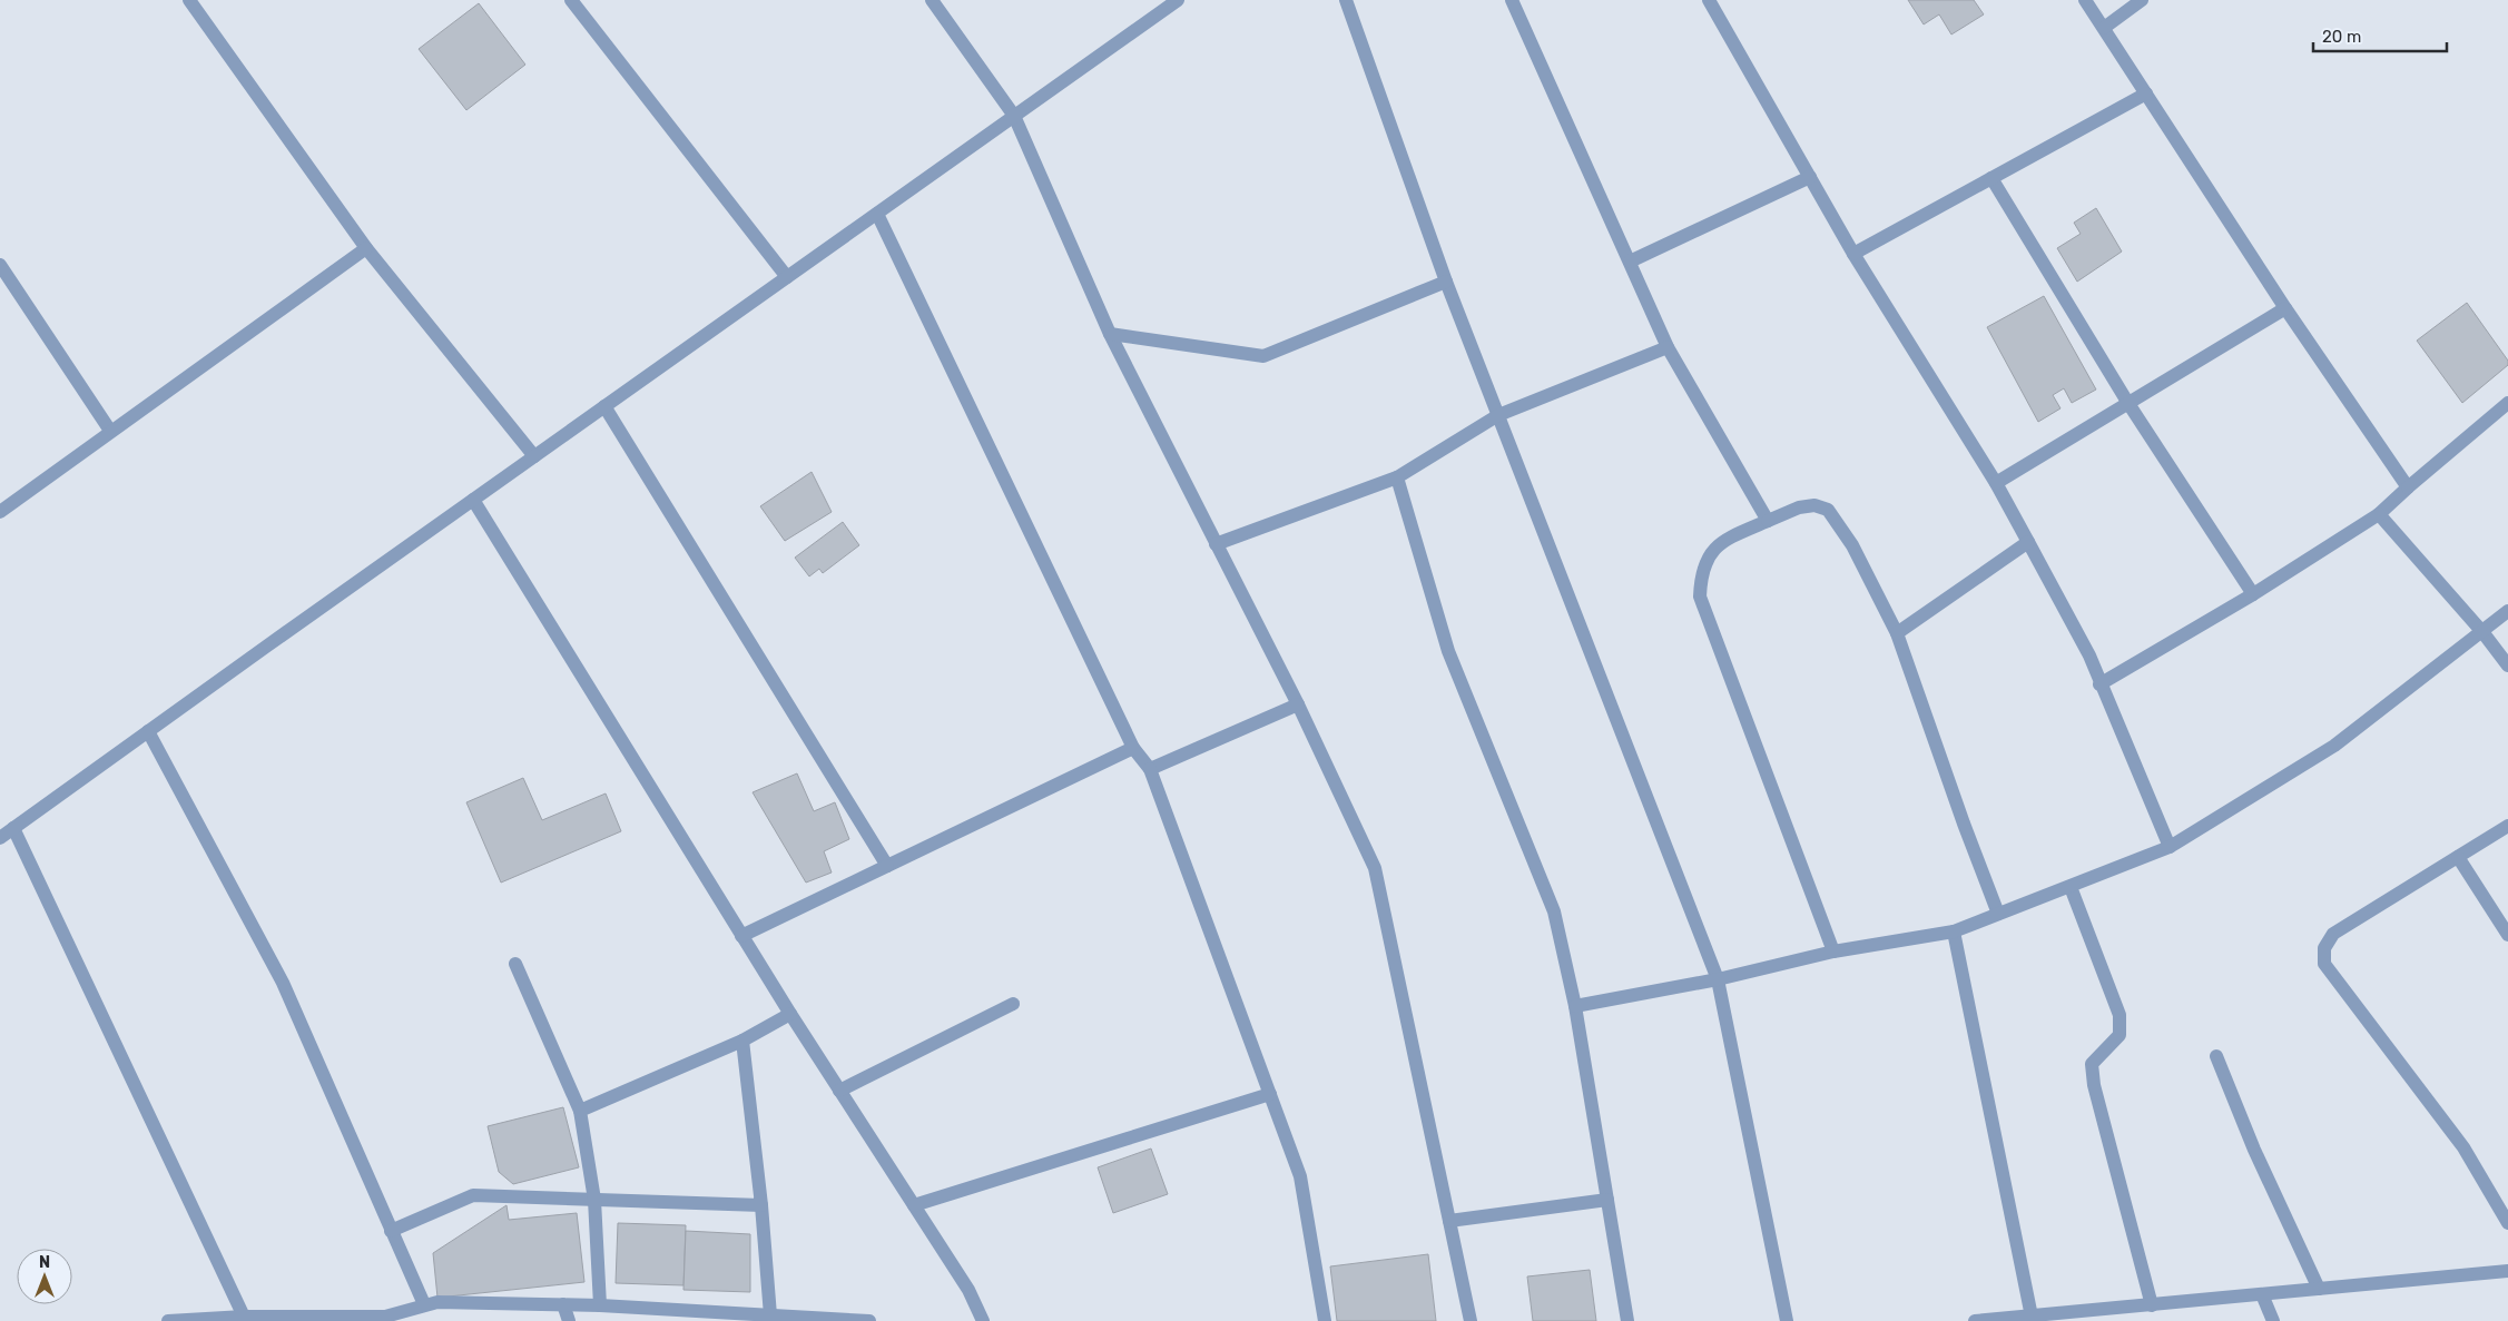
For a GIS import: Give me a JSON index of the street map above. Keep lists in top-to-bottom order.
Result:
{
  "scale_bar": "20 m",
  "north": "top"
}
